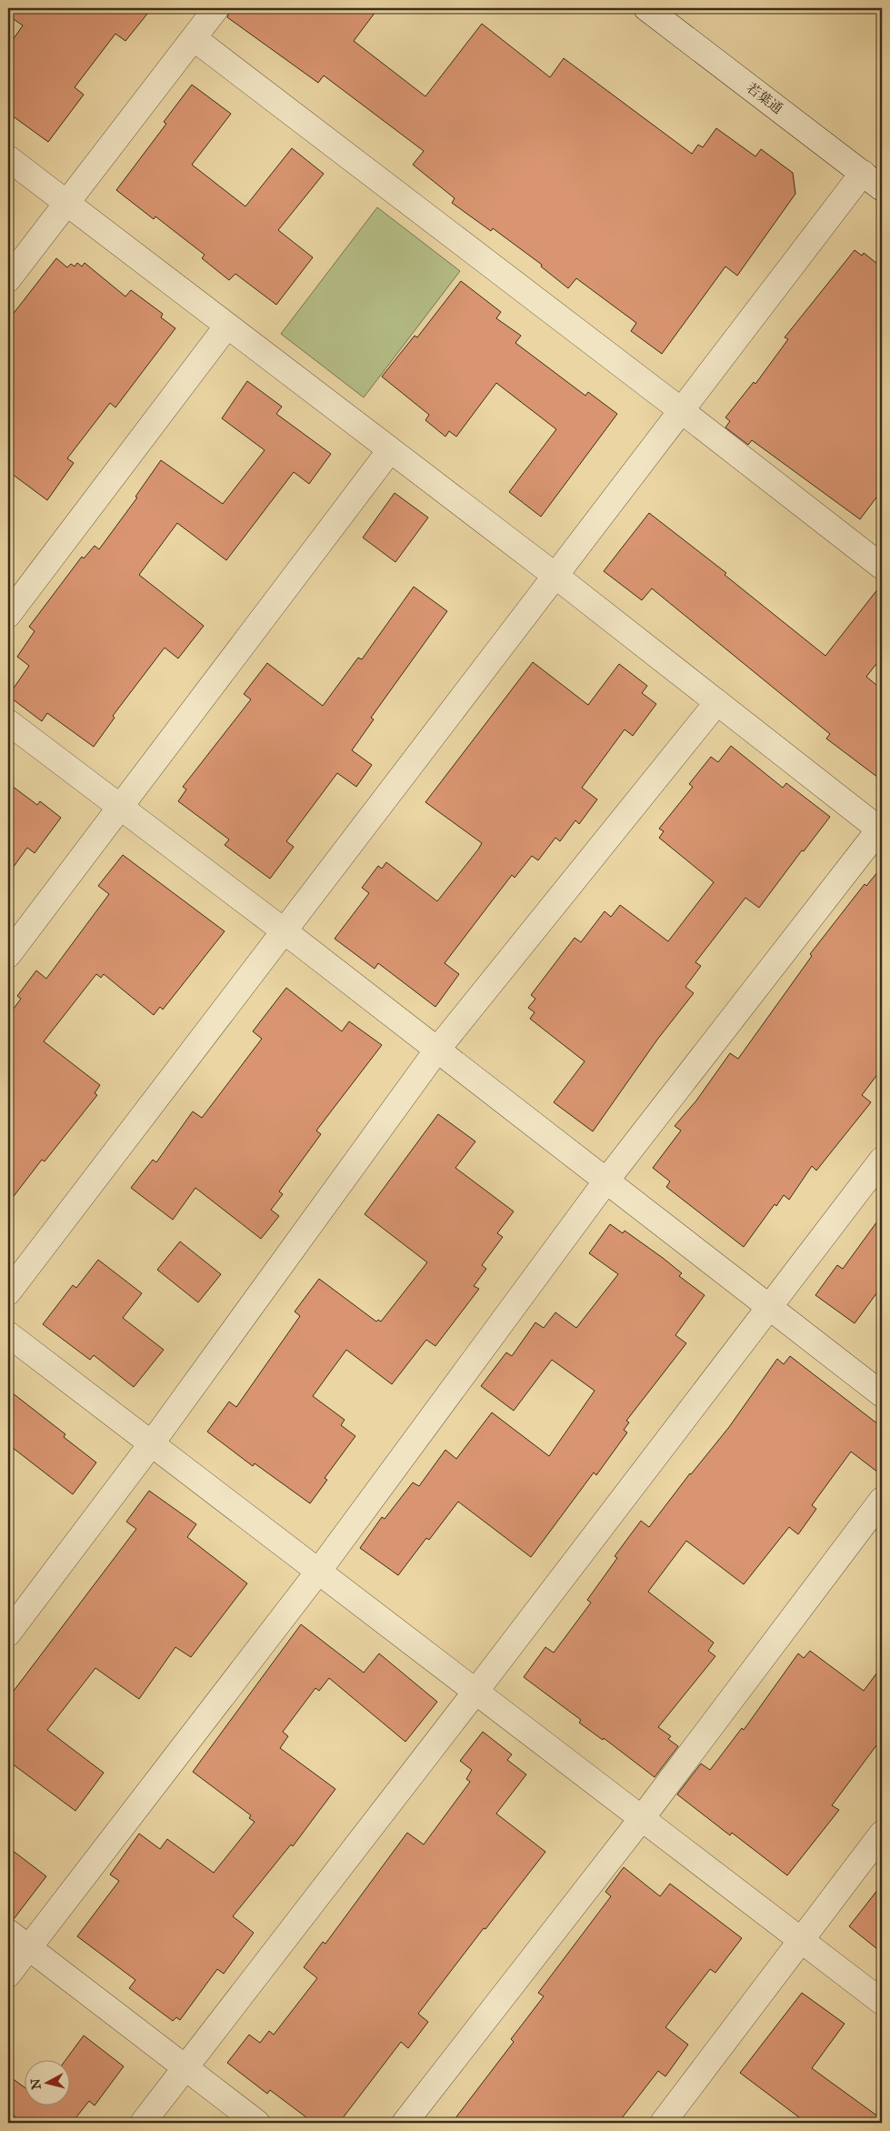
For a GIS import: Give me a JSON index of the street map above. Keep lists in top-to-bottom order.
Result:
{
  "streets": {
    "street": ["若葉通"]
  },
  "north": "left"
}
